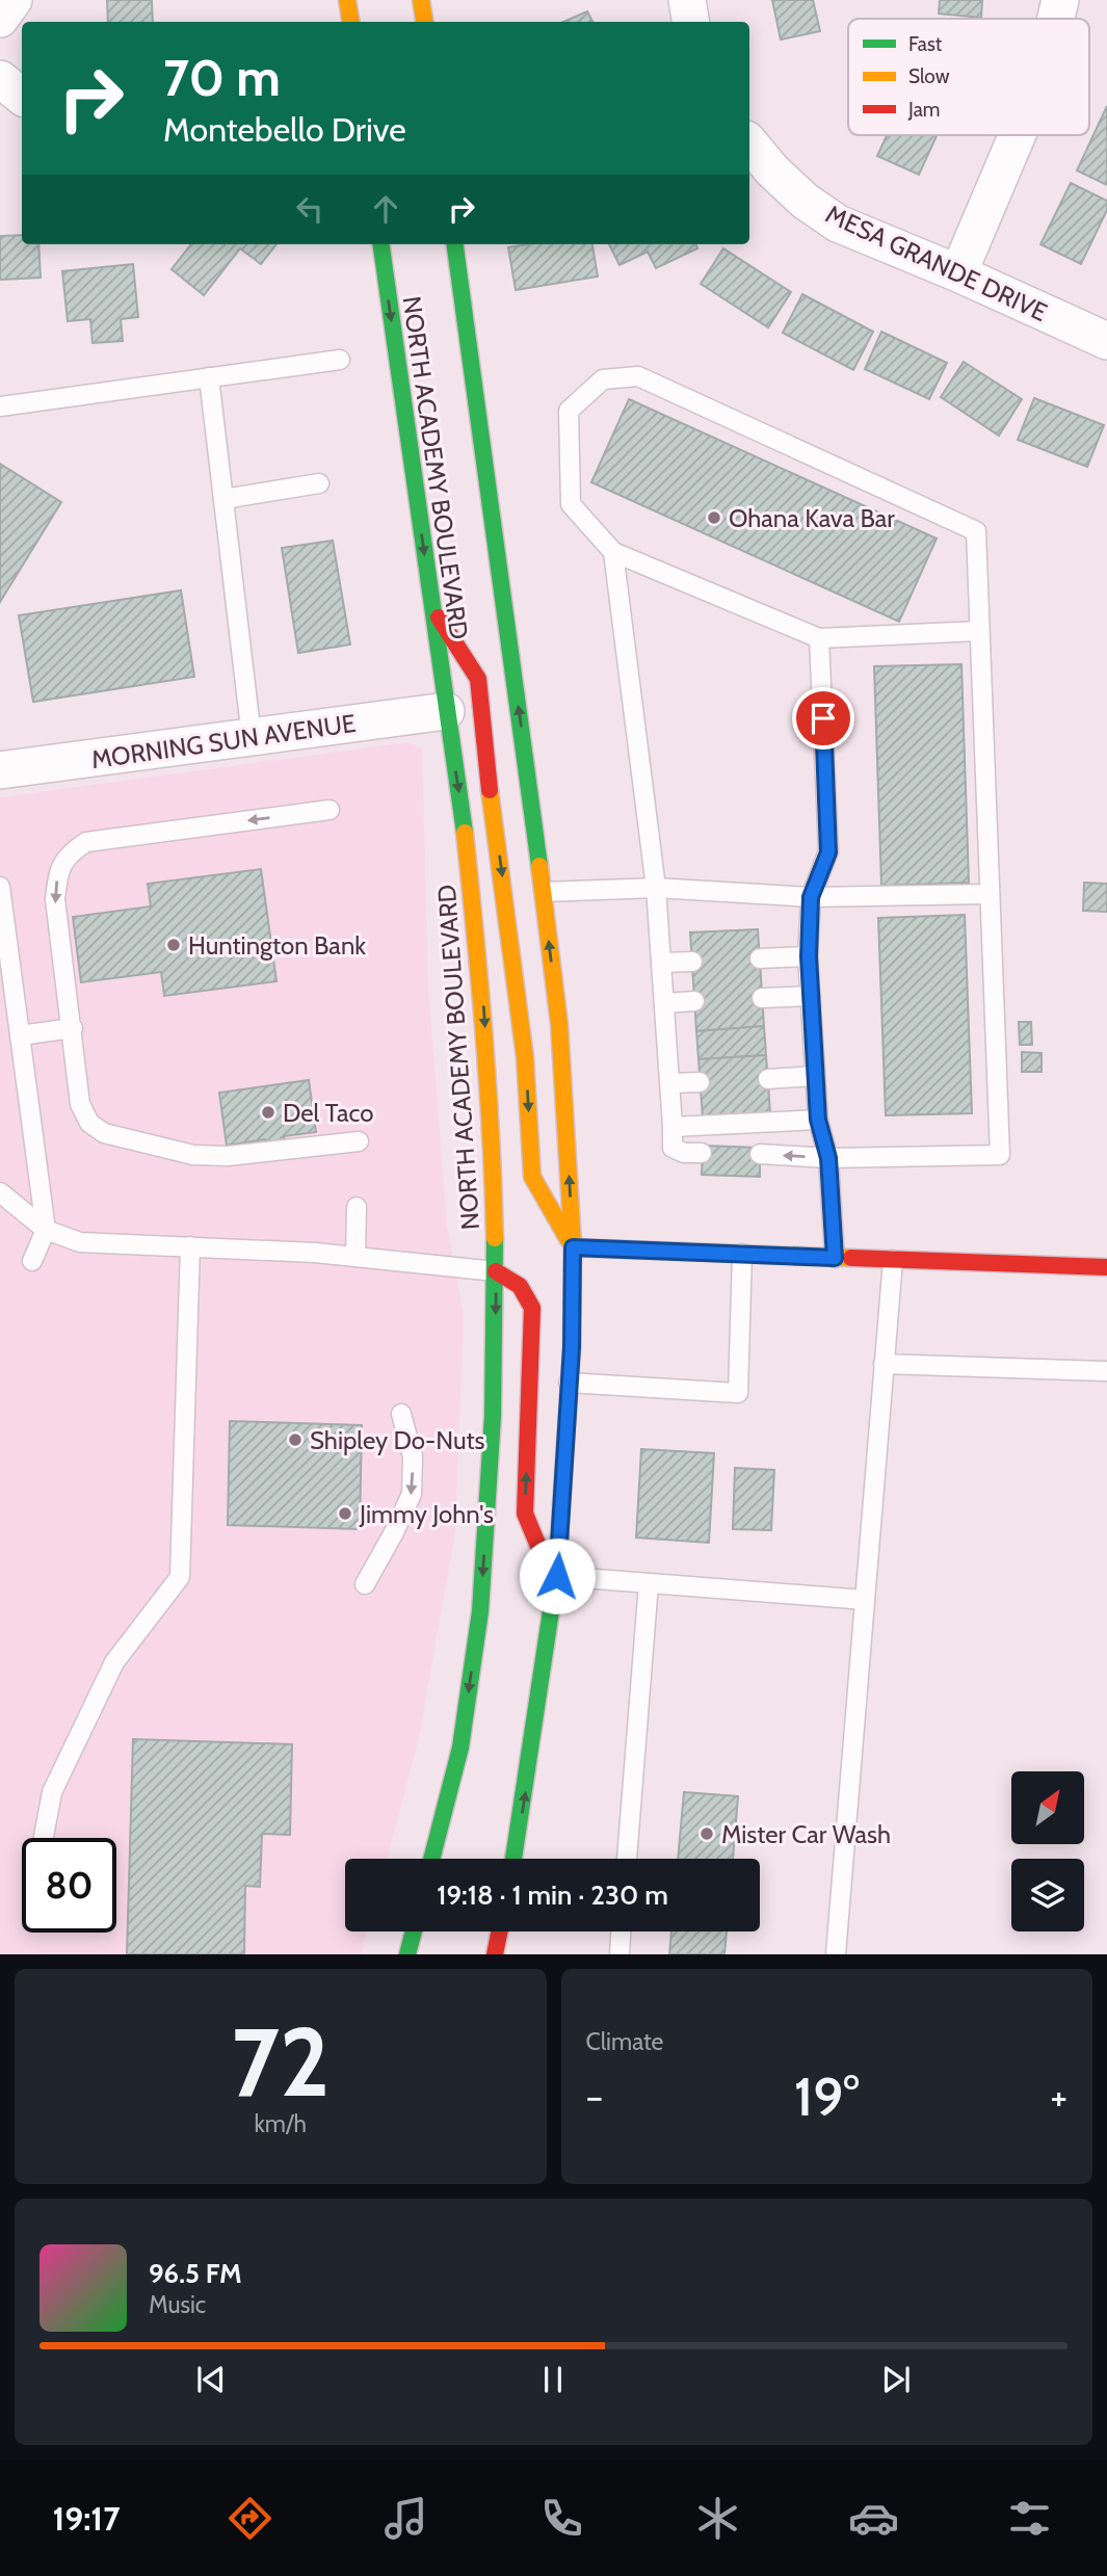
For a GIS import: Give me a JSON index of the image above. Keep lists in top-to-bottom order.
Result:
{
  "streets": {
    "main road": ["NORTH ACADEMY BOULEVARD"],
    "street": ["MESA GRANDE DRIVE", "MORNING SUN AVENUE"]
  },
  "crossings": [
    ["NORTH ACADEMY BOULEVARD", "MORNING SUN AVENUE"]
  ],
  "places": [
    "Ohana Kava Bar",
    "Huntington Bank",
    "Del Taco",
    "Shipley Do-Nuts",
    "Jimmy John's",
    "Mister Car Wash"
  ],
  "legend": ["Fast", "Slow", "Jam"],
  "north": "top right",
  "page": {
    "turn": ["70 m", "Montebello Drive"],
    "limit": "80",
    "trip": "19:18 · 1 min · 230 m",
    "tile": [
      ["72", "km/h"],
      "Climate"
    ],
    "heat": ["−", "19°", "+"],
    "song": ["96.5 FM", "Music"],
    "tabs": "19:17"
  }
}
